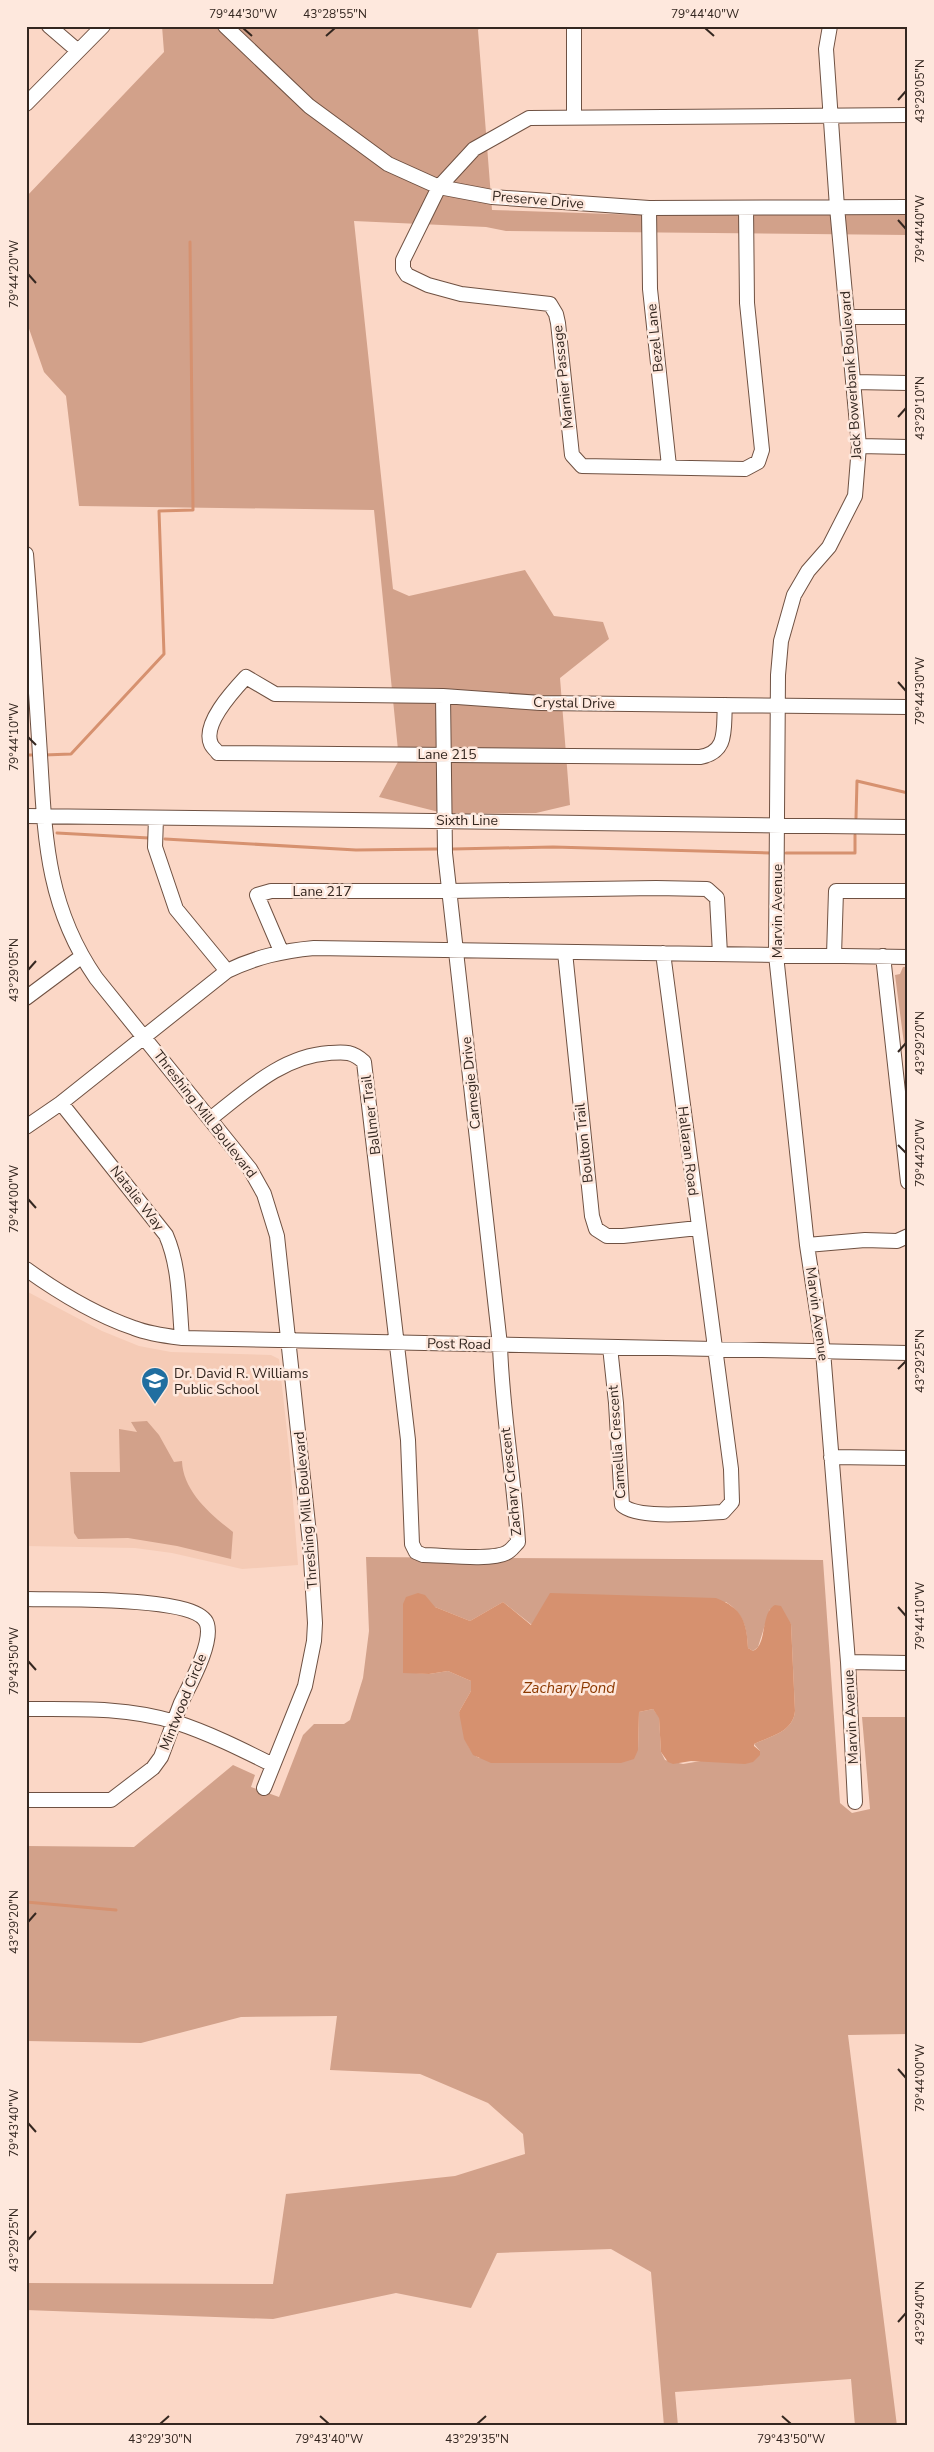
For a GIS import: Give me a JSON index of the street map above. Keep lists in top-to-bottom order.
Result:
{
  "streets": {
    "street": [
      "Preserve Drive",
      "Bezel Lane",
      "Jack Bowerbank Boulevard",
      "Marnier Passage",
      "Crystal Drive",
      "Lane 215",
      "Sixth Line",
      "Lane 217",
      "Marvin Avenue",
      "Carnegie Drive",
      "Threshing Mill Boulevard",
      "Ballmer Trail",
      "Boulton Trail",
      "Hallaran Road",
      "Natalie Way",
      "Post Road",
      "Camellia Crescent",
      "Zachary Crescent",
      "Mintwood Circle"
    ]
  },
  "crossings": [
    ["Preserve Drive", "Bezel Lane"],
    ["Preserve Drive", "Jack Bowerbank Boulevard"],
    ["Preserve Drive", "Marnier Passage"],
    ["Bezel Lane", "Marnier Passage"],
    ["Jack Bowerbank Boulevard", "Marnier Passage"],
    ["Jack Bowerbank Boulevard", "Crystal Drive"],
    ["Jack Bowerbank Boulevard", "Sixth Line"],
    ["Jack Bowerbank Boulevard", "Marvin Avenue"],
    ["Crystal Drive", "Lane 215"],
    ["Crystal Drive", "Carnegie Drive"],
    ["Lane 215", "Carnegie Drive"],
    ["Sixth Line", "Marvin Avenue"],
    ["Sixth Line", "Carnegie Drive"],
    ["Sixth Line", "Threshing Mill Boulevard"],
    ["Lane 217", "Carnegie Drive"],
    ["Marvin Avenue", "Post Road"],
    ["Carnegie Drive", "Post Road"],
    ["Carnegie Drive", "Zachary Crescent"],
    ["Threshing Mill Boulevard", "Ballmer Trail"],
    ["Threshing Mill Boulevard", "Post Road"],
    ["Ballmer Trail", "Post Road"],
    ["Ballmer Trail", "Zachary Crescent"],
    ["Boulton Trail", "Hallaran Road"],
    ["Hallaran Road", "Post Road"],
    ["Hallaran Road", "Camellia Crescent"],
    ["Natalie Way", "Post Road"],
    ["Post Road", "Camellia Crescent"],
    ["Post Road", "Zachary Crescent"]
  ],
  "water": ["Zachary Pond"],
  "places": {
    "school or university": ["Dr. David R. Williams Public School"]
  },
  "coordinates": [
    "79°44'30\"W",
    "43°28'55\"N",
    "79°44'40\"W",
    "43°29'05\"N",
    "79°44'20\"W",
    "43°29'10\"N",
    "79°44'10\"W",
    "43°29'20\"N",
    "79°44'00\"W",
    "43°29'25\"N",
    "79°43'50\"W",
    "79°43'40\"W",
    "43°29'40\"N",
    "43°29'30\"N",
    "43°29'35\"N"
  ]
}
